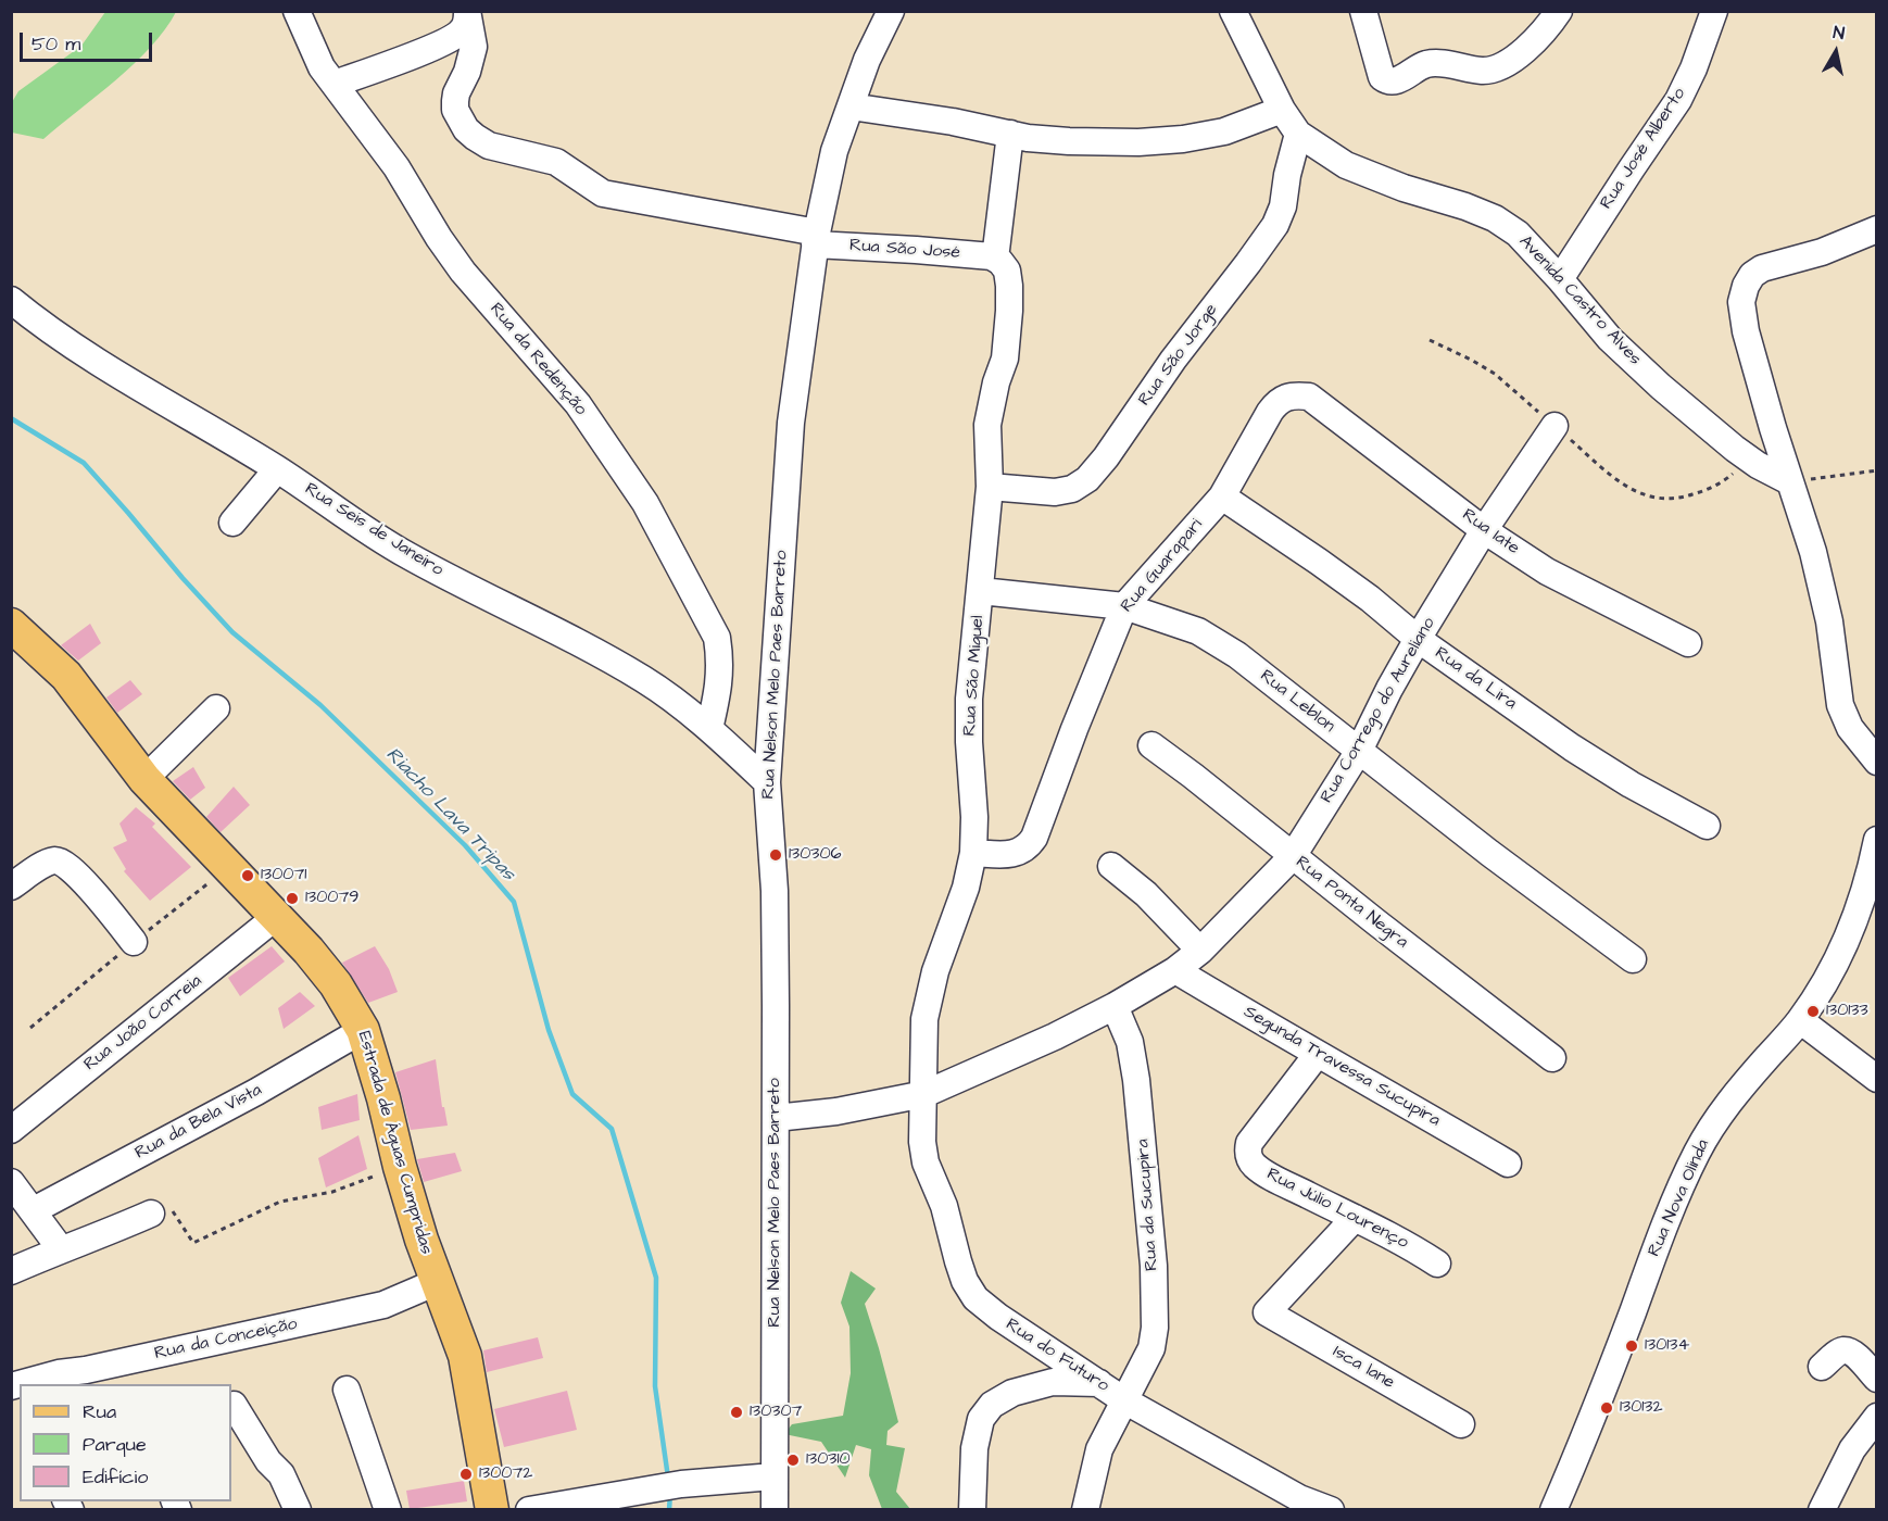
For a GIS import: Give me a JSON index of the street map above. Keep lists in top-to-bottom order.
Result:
{
  "streets": {
    "main road": ["Estrada de Águas Cumpridas"],
    "street": [
      "Rua José Alberto",
      "Rua São José",
      "Avenida Castro Alves",
      "Rua São Jorge",
      "Rua da Redenção",
      "Rua Seis de Janeiro",
      "Rua Iate",
      "Rua Guarapari",
      "Rua Nelson Melo Paes Barreto",
      "Rua São Miguel",
      "Rua da Lira",
      "Rua Leblon",
      "Rua Corrego do Aureliano",
      "Rua Ponta Negra",
      "Rua João Correia",
      "Segunda Travessa Sucupira",
      "Rua da Bela Vista",
      "Rua Nova Olinda",
      "Rua da Sucupira",
      "Rua Júlio Lourenço",
      "Rua da Conceição",
      "Rua do Futuro",
      "Isca lane"
    ]
  },
  "crossings": [
    ["Rua José Alberto", "Avenida Castro Alves"],
    ["Rua São José", "Rua Nelson Melo Paes Barreto"],
    ["Rua São José", "Rua São Miguel"],
    ["Avenida Castro Alves", "Rua São Jorge"],
    ["Rua São Jorge", "Rua São Miguel"],
    ["Rua da Redenção", "Rua Seis de Janeiro"],
    ["Rua Seis de Janeiro", "Rua Nelson Melo Paes Barreto"],
    ["Rua Iate", "Rua Guarapari"],
    ["Rua Iate", "Rua Corrego do Aureliano"],
    ["Rua Guarapari", "Rua São Miguel"],
    ["Rua Guarapari", "Rua da Lira"],
    ["Rua Guarapari", "Rua Leblon"],
    ["Rua Nelson Melo Paes Barreto", "Rua Corrego do Aureliano"],
    ["Rua São Miguel", "Rua Leblon"],
    ["Rua São Miguel", "Rua Corrego do Aureliano"],
    ["Rua São Miguel", "Rua do Futuro"],
    ["Rua da Lira", "Rua Corrego do Aureliano"],
    ["Rua Leblon", "Rua Corrego do Aureliano"],
    ["Rua Corrego do Aureliano", "Rua Ponta Negra"],
    ["Rua Corrego do Aureliano", "Segunda Travessa Sucupira"],
    ["Rua Corrego do Aureliano", "Rua da Sucupira"],
    ["Rua Corrego do Aureliano", "Rua do Futuro"],
    ["Rua João Correia", "Estrada de Águas Cumpridas"],
    ["Segunda Travessa Sucupira", "Rua Júlio Lourenço"],
    ["Rua da Bela Vista", "Estrada de Águas Cumpridas"],
    ["Estrada de Águas Cumpridas", "Rua da Conceição"],
    ["Rua da Sucupira", "Rua do Futuro"],
    ["Rua Júlio Lourenço", "Isca lane"]
  ],
  "water": ["Riacho Lava Tripas"],
  "places": [
    "130306",
    "130071",
    "130079",
    "130133",
    "130134",
    "130132",
    "130307",
    "130310",
    "130072"
  ],
  "legend": ["Rua", "Parque", "Edifício"],
  "scale_bar": "50 m",
  "north": "top"
}
